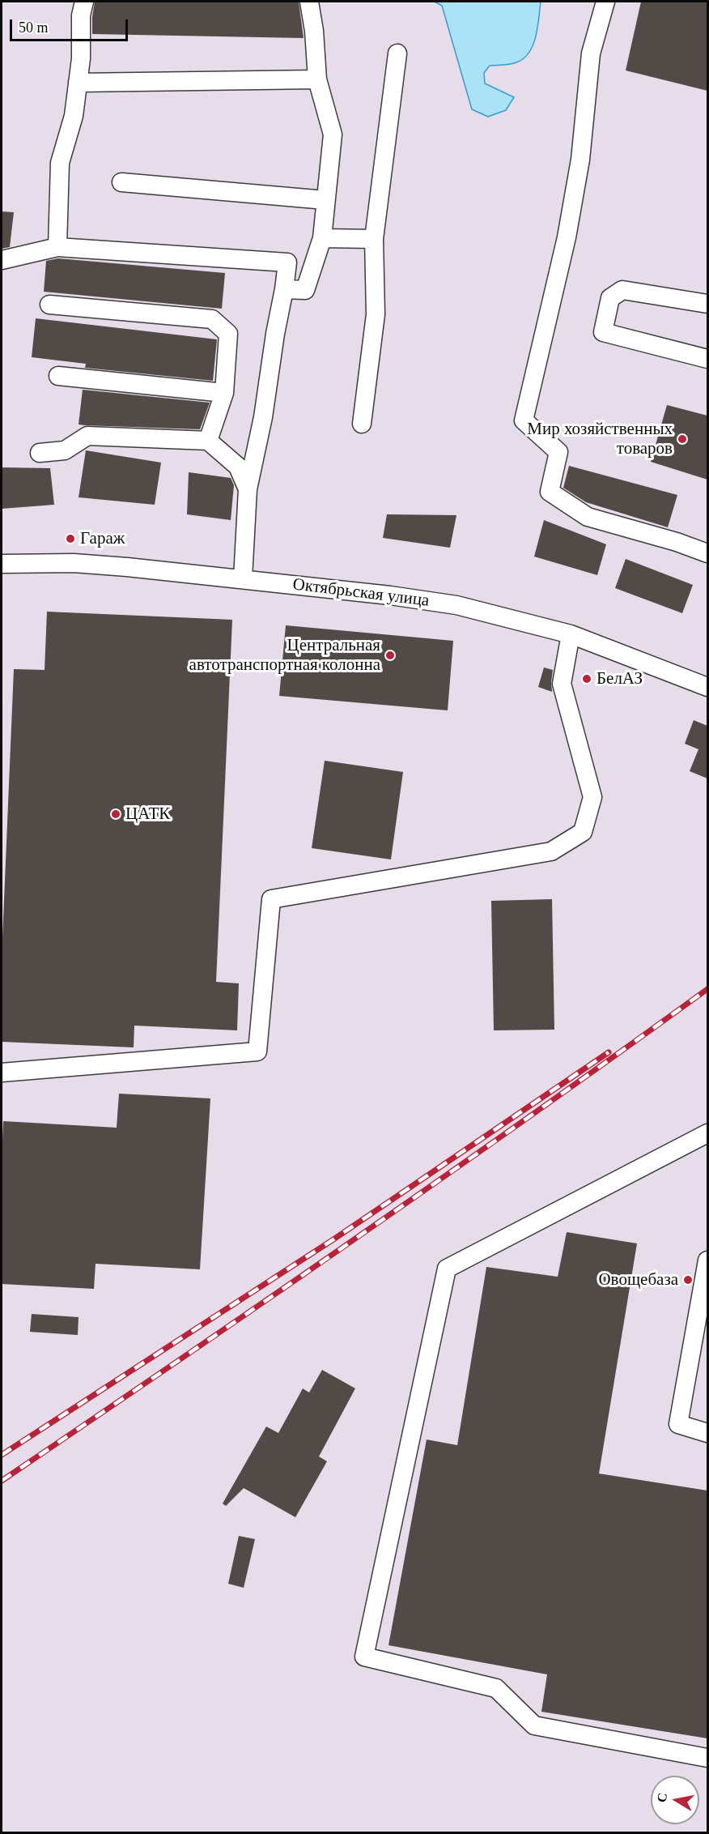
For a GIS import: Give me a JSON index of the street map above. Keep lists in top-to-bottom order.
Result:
{
  "streets": {
    "street": ["Октябрьская улица"]
  },
  "places": [
    "Мир хозяйственных товаров",
    "Гараж",
    "Центральная автотранспортная колонна",
    "БелАЗ",
    "ЦАТК",
    "Овощебаза"
  ],
  "scale_bar": "50 m",
  "north": "left"
}
